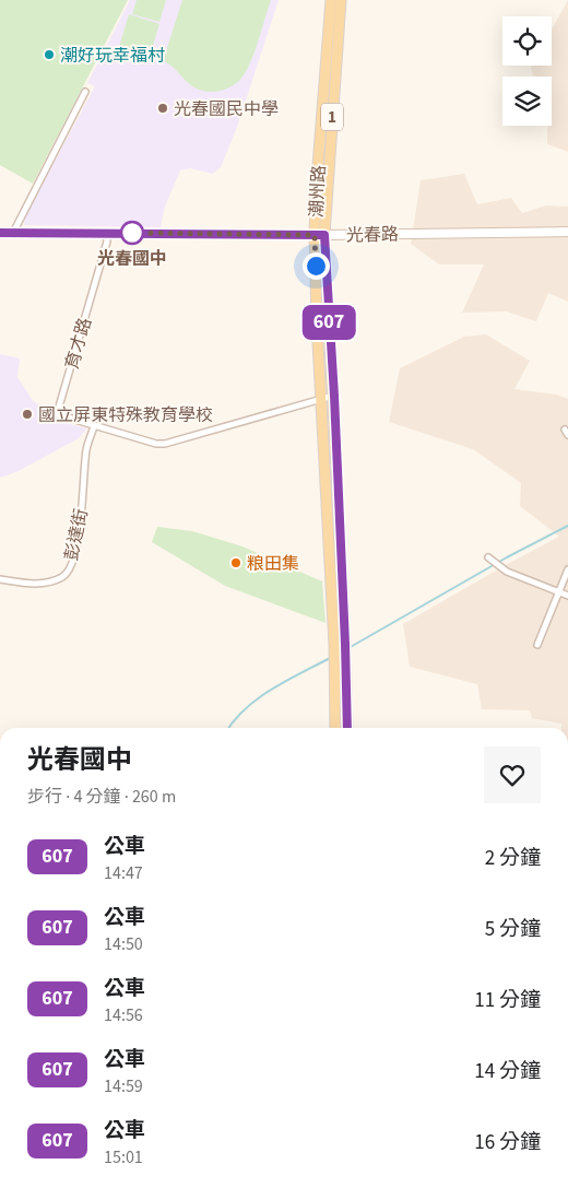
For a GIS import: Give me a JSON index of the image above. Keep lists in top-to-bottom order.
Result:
{
  "streets": {
    "main road": ["1", "潮州路", "光春路"],
    "street": ["育才路", "彭達街"]
  },
  "crossings": [
    ["潮州路", "光春路"],
    ["光春路", "育才路"],
    ["育才路", "彭達街"]
  ],
  "places": [
    "潮好玩幸福村",
    "光春國民中學",
    "光春國中",
    "國立屏東特殊教育學校",
    "粮田集"
  ],
  "lines": ["bus line 607"],
  "page": {
    "on_map": "607",
    "heading": ["光春國中", "步行 · 4 分鐘 · 260 m"],
    "list": [
      {
        "mark": "607",
        "name": "公車",
        "note": "14:47",
        "value": "2 分鐘"
      },
      {
        "mark": "607",
        "name": "公車",
        "note": "14:50",
        "value": "5 分鐘"
      },
      {
        "mark": "607",
        "name": "公車",
        "note": "14:56",
        "value": "11 分鐘"
      },
      {
        "mark": "607",
        "name": "公車",
        "note": "14:59",
        "value": "14 分鐘"
      },
      {
        "mark": "607",
        "name": "公車",
        "note": "15:01",
        "value": "16 分鐘"
      }
    ]
  }
}
